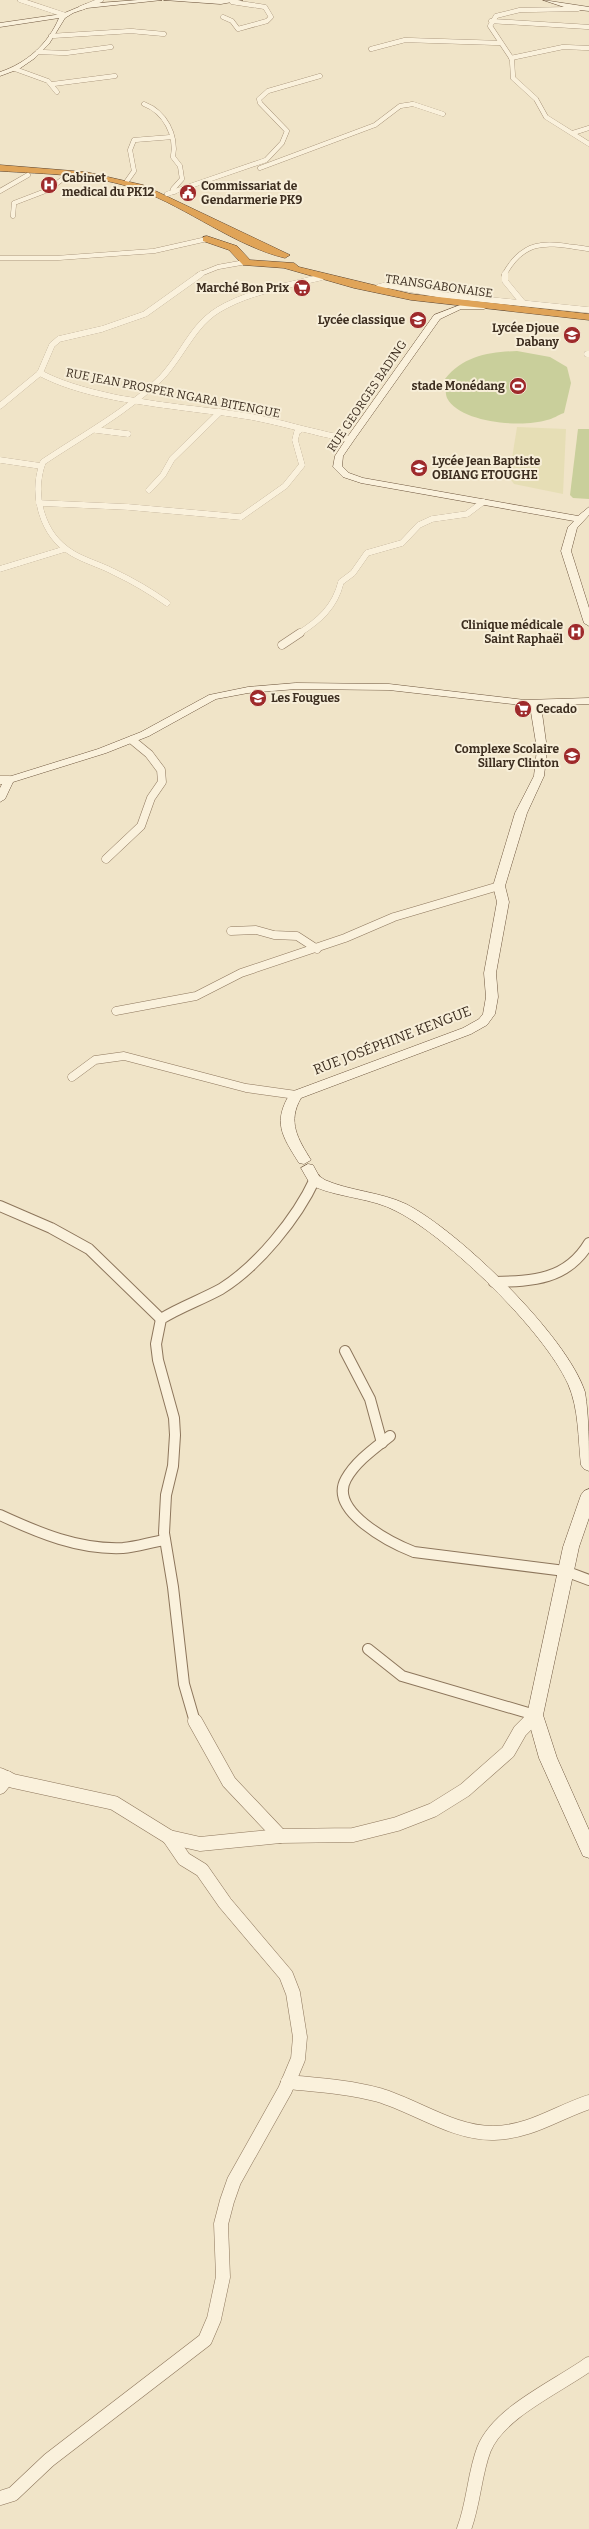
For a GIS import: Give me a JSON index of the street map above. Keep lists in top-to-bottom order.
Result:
{
  "streets": {
    "highway": ["TRANSGABONAISE"],
    "street": ["RUE JEAN PROSPER NGARA BITENGUE", "RUE GEORGES BADING", "RUE JOSÉPHINE KENGUE"]
  },
  "crossings": [
    ["RUE JEAN PROSPER NGARA BITENGUE", "RUE GEORGES BADING"]
  ],
  "places": {
    "hospital": ["Cabinet medical du PK12", "Clinique médicale Saint Raphaël"],
    "public building": ["Commissariat de Gendarmerie PK9"],
    "supermarket": ["Marché Bon Prix", "Cecado"],
    "school or university": [
      "Lycée classique",
      "Lycée Djoue Dabany",
      "Lycée Jean Baptiste OBIANG ETOUGHE",
      "Les Fougues",
      "Complexe Scolaire Sillary Clinton"
    ],
    "sports": ["stade Monédang"]
  }
}
